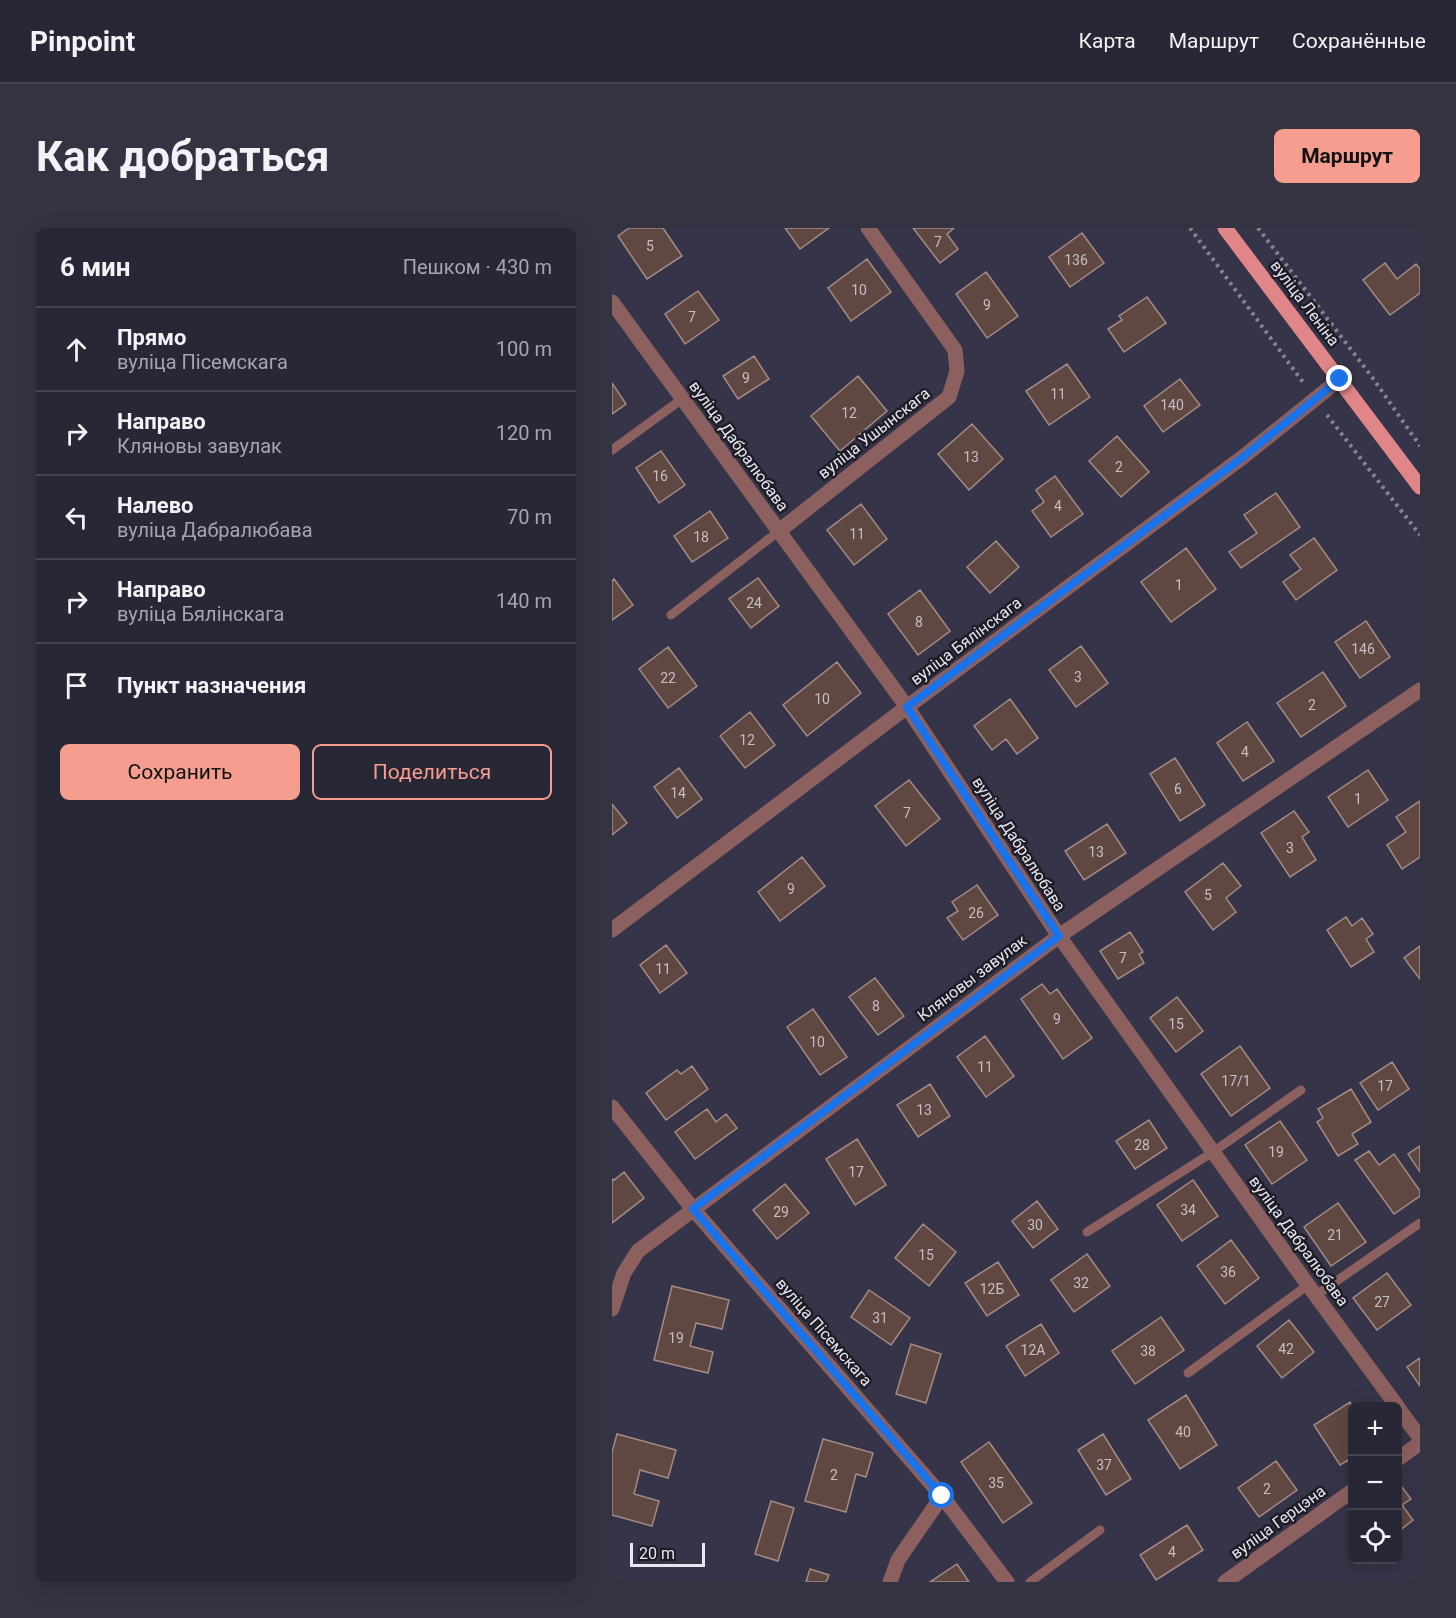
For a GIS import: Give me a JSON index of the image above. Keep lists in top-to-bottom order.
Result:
{
  "streets": {
    "main road": ["вуліца Леніна"],
    "street": [
      "вуліца Ушынскага",
      "вуліца Дабралюбава",
      "вуліца Бялінскага",
      "Кляновы завулак",
      "вуліца Пісемскага",
      "вуліца Герцэна"
    ]
  },
  "crossings": [
    ["вуліца Леніна", "вуліца Бялінскага"],
    ["вуліца Ушынскага", "вуліца Дабралюбава"],
    ["вуліца Дабралюбава", "вуліца Бялінскага"],
    ["вуліца Дабралюбава", "Кляновы завулак"],
    ["Кляновы завулак", "вуліца Пісемскага"]
  ],
  "house_numbers": [
    "7",
    "5",
    "136",
    "10",
    "9",
    "7",
    "9",
    "11",
    "140",
    "12",
    "13",
    "2",
    "16",
    "4",
    "11",
    "18",
    "1",
    "24",
    "8",
    "146",
    "3",
    "22",
    "10",
    "2",
    "12",
    "4",
    "6",
    "14",
    "1",
    "7",
    "3",
    "13",
    "9",
    "5",
    "26",
    "7",
    "11",
    "8",
    "9",
    "15",
    "10",
    "11",
    "17/1",
    "17",
    "13",
    "28",
    "19",
    "17",
    "34",
    "29",
    "30",
    "21",
    "15",
    "36",
    "32",
    "12Б",
    "27",
    "31",
    "19",
    "42",
    "12А",
    "38",
    "40",
    "37",
    "2",
    "35",
    "2",
    "4"
  ],
  "scale_bar": "20 m",
  "page": {
    "header": "Pinpoint",
    "nav": ["Карта", "Маршрут", "Сохранённые"],
    "buttons": [
      "Маршрут",
      ["Сохранить", "Поделиться"]
    ],
    "title": "Как добраться",
    "heading": ["6 мин", "Пешком · 430 m"],
    "list": [
      ["Прямо", "вуліца Пісемскага", "100 m"],
      ["Направо", "Кляновы завулак", "120 m"],
      ["Налево", "вуліца Дабралюбава", "70 m"],
      ["Направо", "вуліца Бялінскага", "140 m"],
      "Пункт назначения"
    ],
    "map_buttons": ["+", "−"],
    "scale": "20 m"
  }
}
